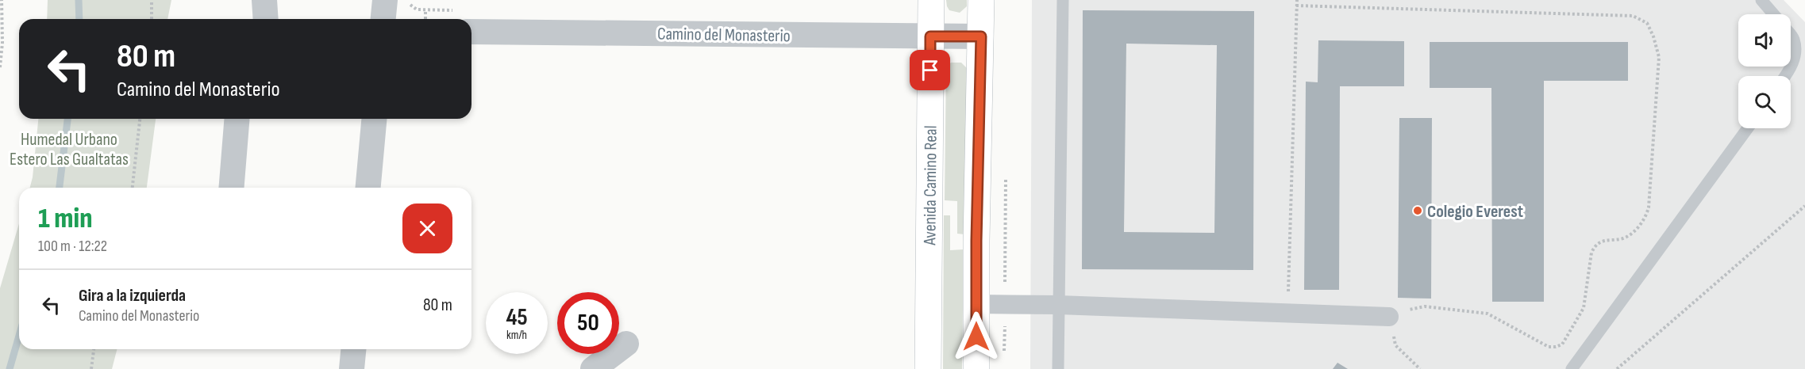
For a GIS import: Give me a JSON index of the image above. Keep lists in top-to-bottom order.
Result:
{
  "streets": {
    "main road": ["Avenida Camino Real"],
    "street": ["Camino del Monasterio"]
  },
  "crossings": [
    ["Camino del Monasterio", "Avenida Camino Real"]
  ],
  "parks": ["Humedal Urbano Estero Las Gualtatas"],
  "places": ["Colegio Everest"],
  "page": {
    "turn": ["80 m", "Camino del Monasterio"],
    "heading": ["1 min", "100 m · 12:22"],
    "list": [
      {
        "name": "Gira a la izquierda",
        "note": "Camino del Monasterio",
        "value": "80 m"
      }
    ],
    "speed": "45 km/h",
    "limit": "50"
  }
}
